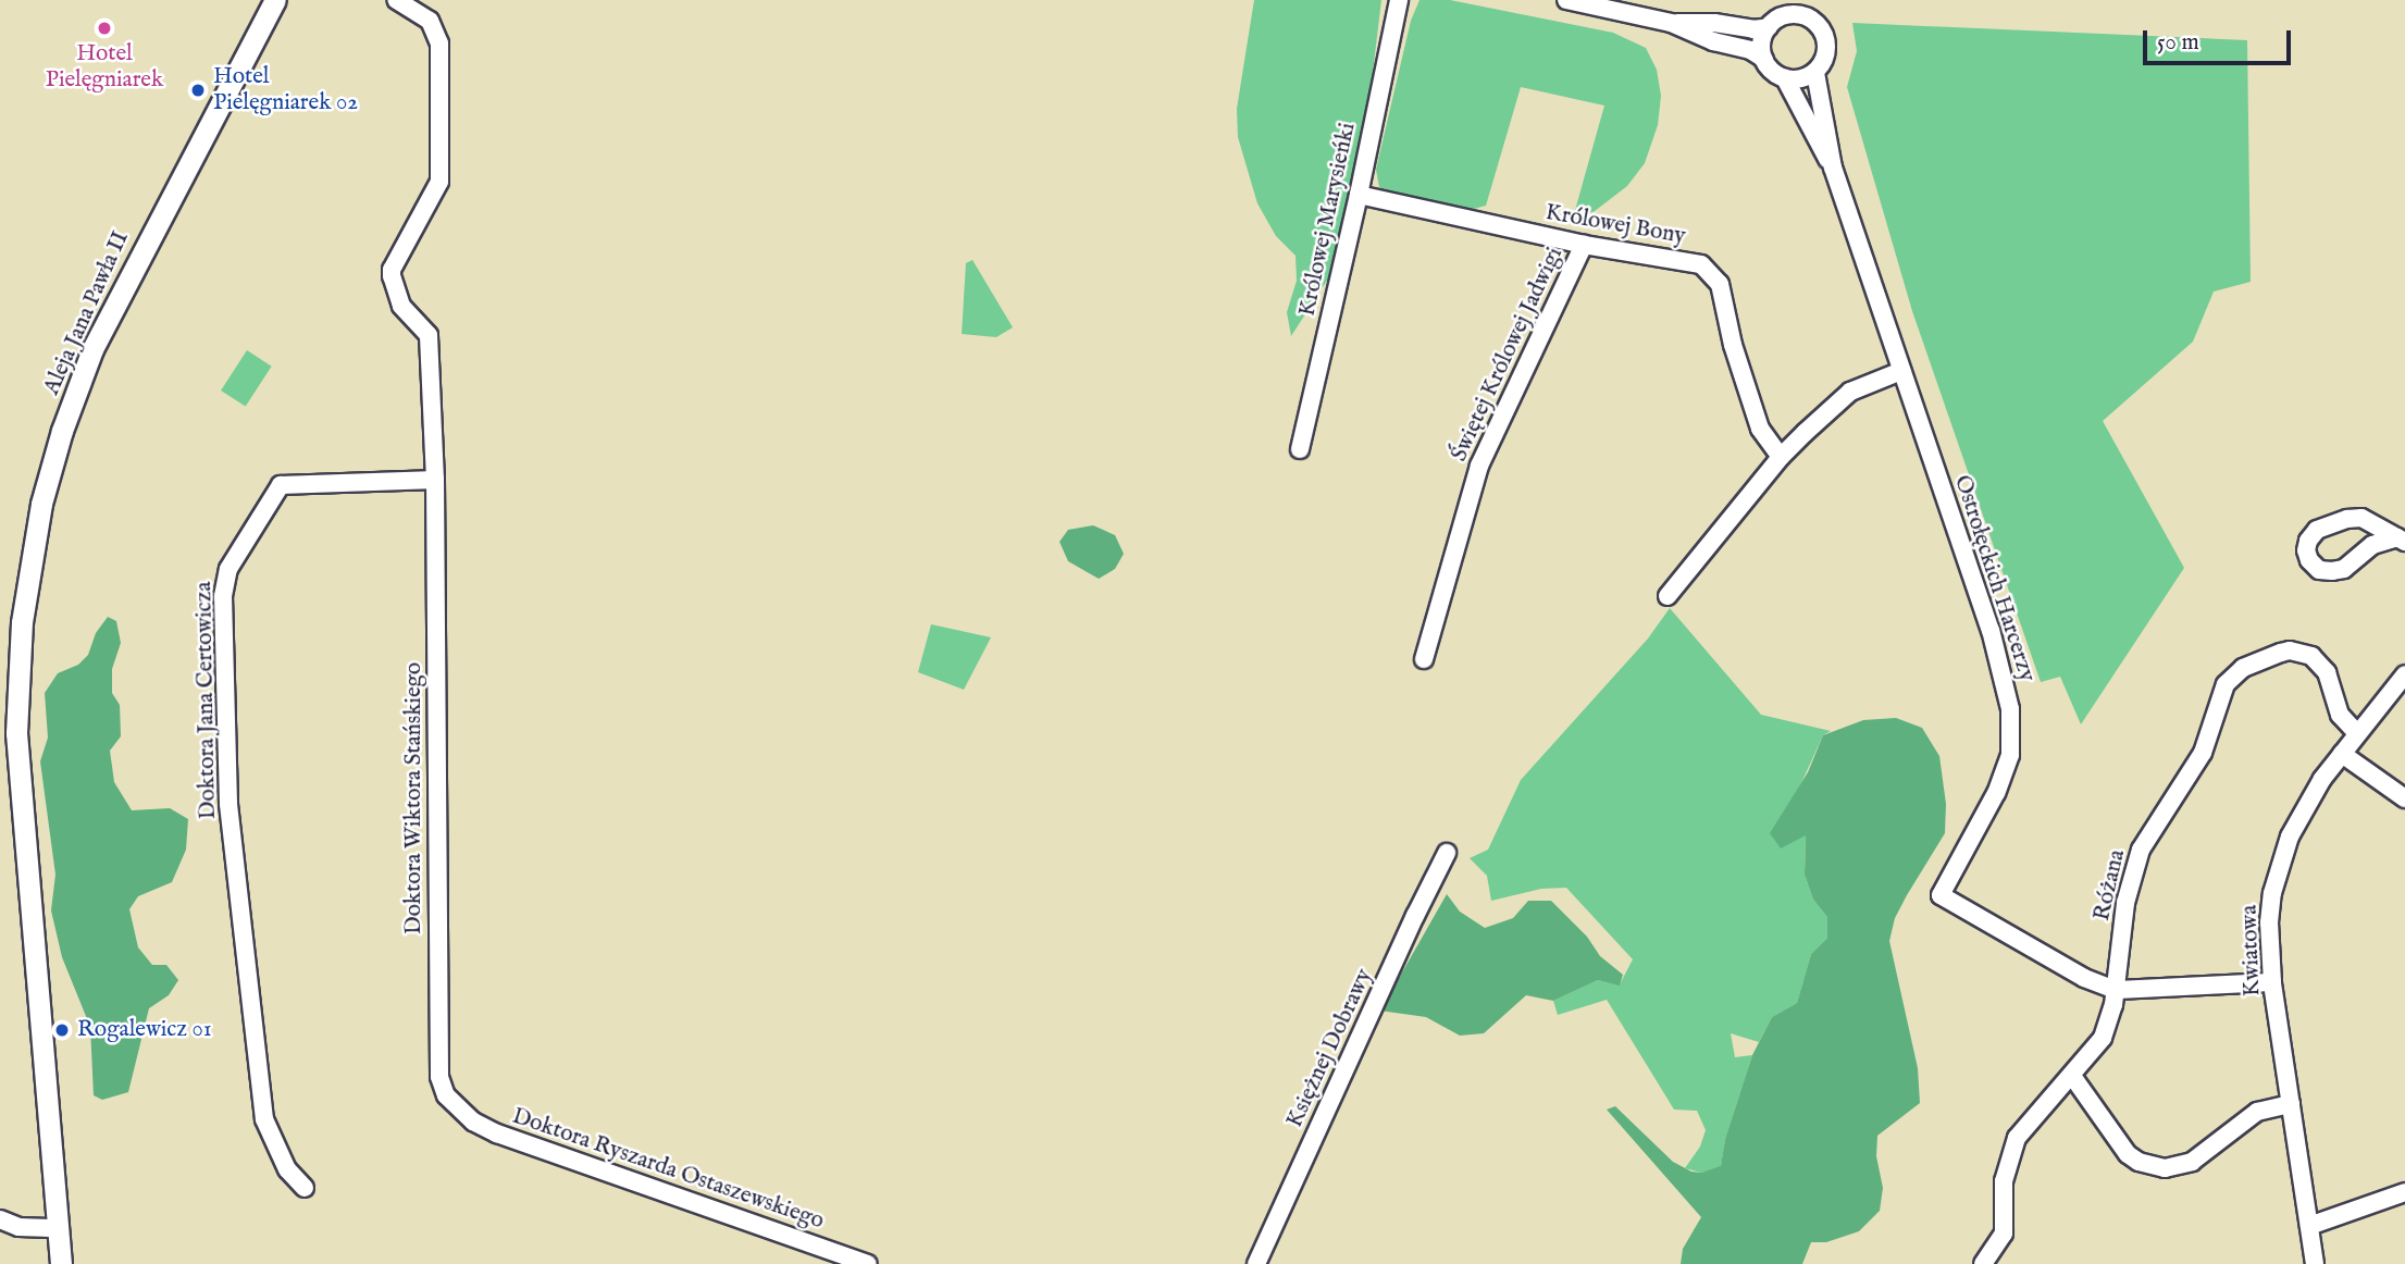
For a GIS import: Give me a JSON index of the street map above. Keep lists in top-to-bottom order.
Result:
{
  "streets": {
    "street": [
      "Królowej Marysieńki",
      "Królowej Bony",
      "Aleja Jana Pawła II",
      "Świętej Królowej Jadwigi",
      "Ostrołęckich Harcerzy",
      "Doktora Jana Certowicza",
      "Doktora Wiktora Stańskiego",
      "Różana",
      "Kwiatowa",
      "Księżnej Dobrawy",
      "Doktora Ryszarda Ostaszewskiego"
    ]
  },
  "crossings": [
    ["Królowej Marysieńki", "Królowej Bony"],
    ["Królowej Bony", "Świętej Królowej Jadwigi"],
    ["Ostrołęckich Harcerzy", "Różana"],
    ["Doktora Jana Certowicza", "Doktora Wiktora Stańskiego"],
    ["Doktora Wiktora Stańskiego", "Doktora Ryszarda Ostaszewskiego"],
    ["Różana", "Kwiatowa"]
  ],
  "places": ["Hotel Pielęgniarek", "Hotel Pielęgniarek 02", "Rogalewicz 01"],
  "scale_bar": "50 m"
}
